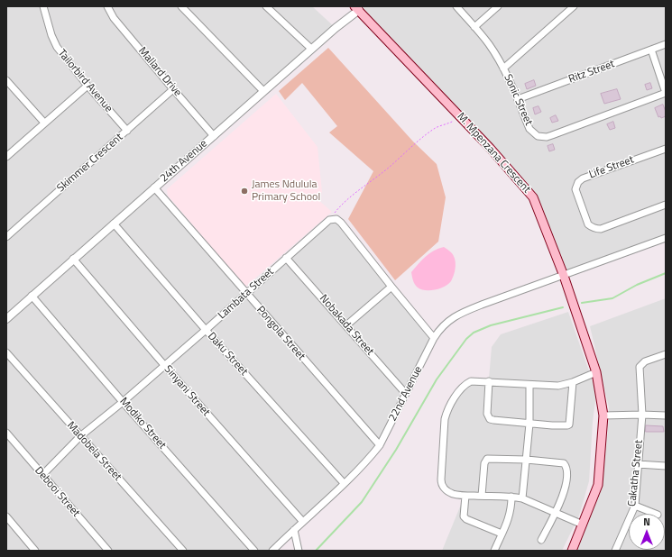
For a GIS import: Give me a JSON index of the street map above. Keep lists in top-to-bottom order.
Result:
{
  "streets": {
    "main road": ["M. Mpenzana Crescent"],
    "street": [
      "Mallard Drive",
      "Ritz Street",
      "Tailorbird Avenue",
      "Sonic Street",
      "24th Avenue",
      "Skimmer Crescent",
      "Life Street",
      "Lambata Street",
      "Nobakada Street",
      "Pongola Street",
      "Daku Street",
      "Sinyani Street",
      "22nd Avenue",
      "Modiko Street",
      "Madobela Street",
      "Cakatha Street",
      "Debooi Street"
    ]
  },
  "crossings": [
    ["Mallard Drive", "24th Avenue"],
    ["Mallard Drive", "Skimmer Crescent"],
    ["Ritz Street", "Sonic Street"],
    ["Tailorbird Avenue", "Skimmer Crescent"],
    ["M. Mpenzana Crescent", "24th Avenue"],
    ["M. Mpenzana Crescent", "22nd Avenue"],
    ["24th Avenue", "Pongola Street"],
    ["24th Avenue", "Daku Street"],
    ["24th Avenue", "Sinyani Street"],
    ["24th Avenue", "Modiko Street"],
    ["Lambata Street", "Nobakada Street"],
    ["Lambata Street", "Pongola Street"],
    ["Lambata Street", "Daku Street"],
    ["Lambata Street", "Sinyani Street"],
    ["Lambata Street", "Modiko Street"],
    ["Lambata Street", "Madobela Street"],
    ["Lambata Street", "Debooi Street"],
    ["Nobakada Street", "22nd Avenue"],
    ["Pongola Street", "22nd Avenue"],
    ["Daku Street", "22nd Avenue"],
    ["Sinyani Street", "22nd Avenue"]
  ],
  "places": ["James Ndulula Primary School"],
  "north": "top"
}
